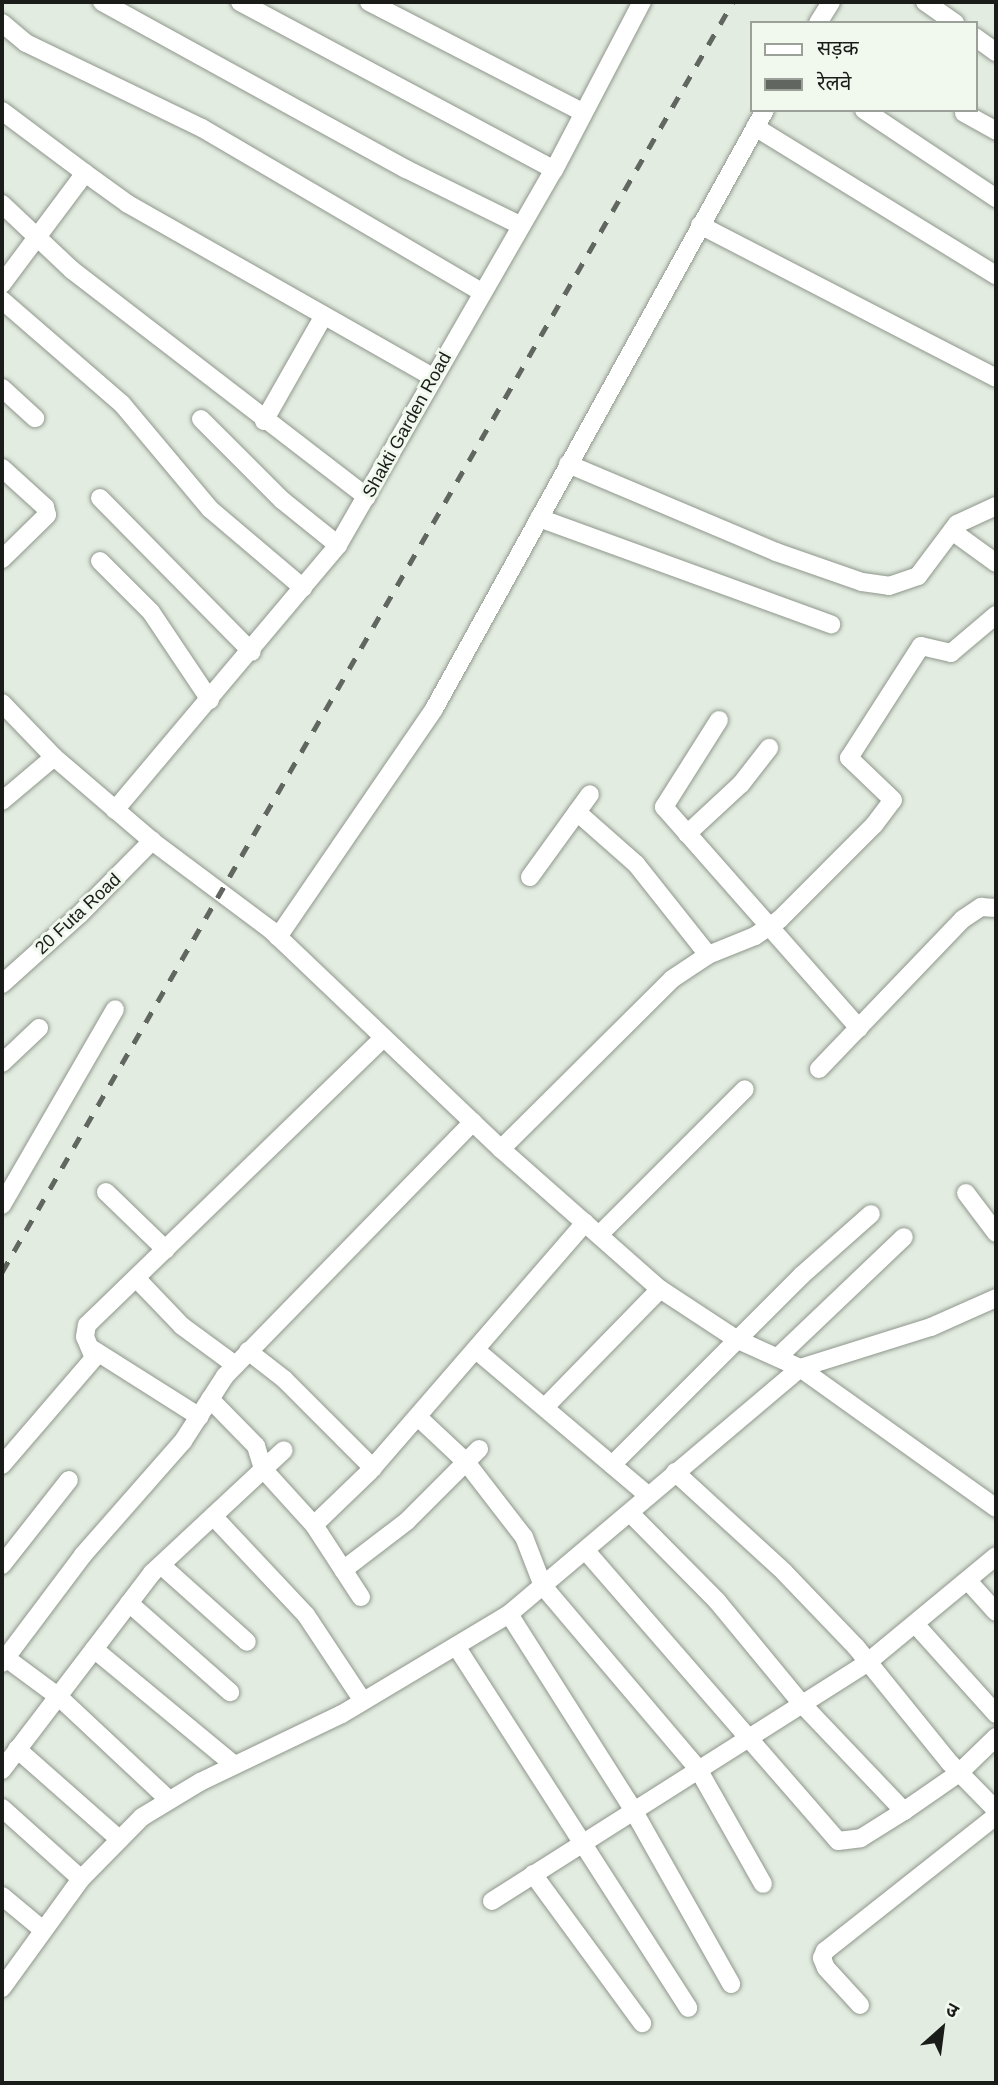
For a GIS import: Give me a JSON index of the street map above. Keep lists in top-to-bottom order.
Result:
{
  "streets": {
    "street": ["Shakti Garden Road", "20 Futa Road"]
  },
  "legend": ["सड़क", "रेलवे"],
  "north": "top right"
}
